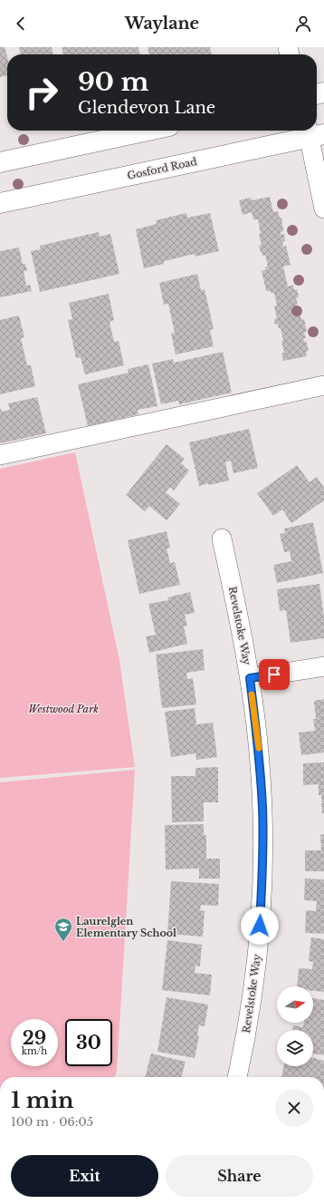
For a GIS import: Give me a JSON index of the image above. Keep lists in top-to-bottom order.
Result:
{
  "streets": {
    "main road": ["Gosford Road"],
    "street": ["Revelstoke Way"]
  },
  "parks": ["Westwood Park"],
  "places": {
    "school or university": ["Laurelglen Elementary School"]
  },
  "north": "right",
  "page": {
    "header": "Waylane",
    "turn": ["90 m", "Glendevon Lane"],
    "speed": "29 km/h",
    "limit": "30",
    "heading": ["1 min", "100 m · 06:05"],
    "buttons": ["Exit", "Share"]
  }
}
